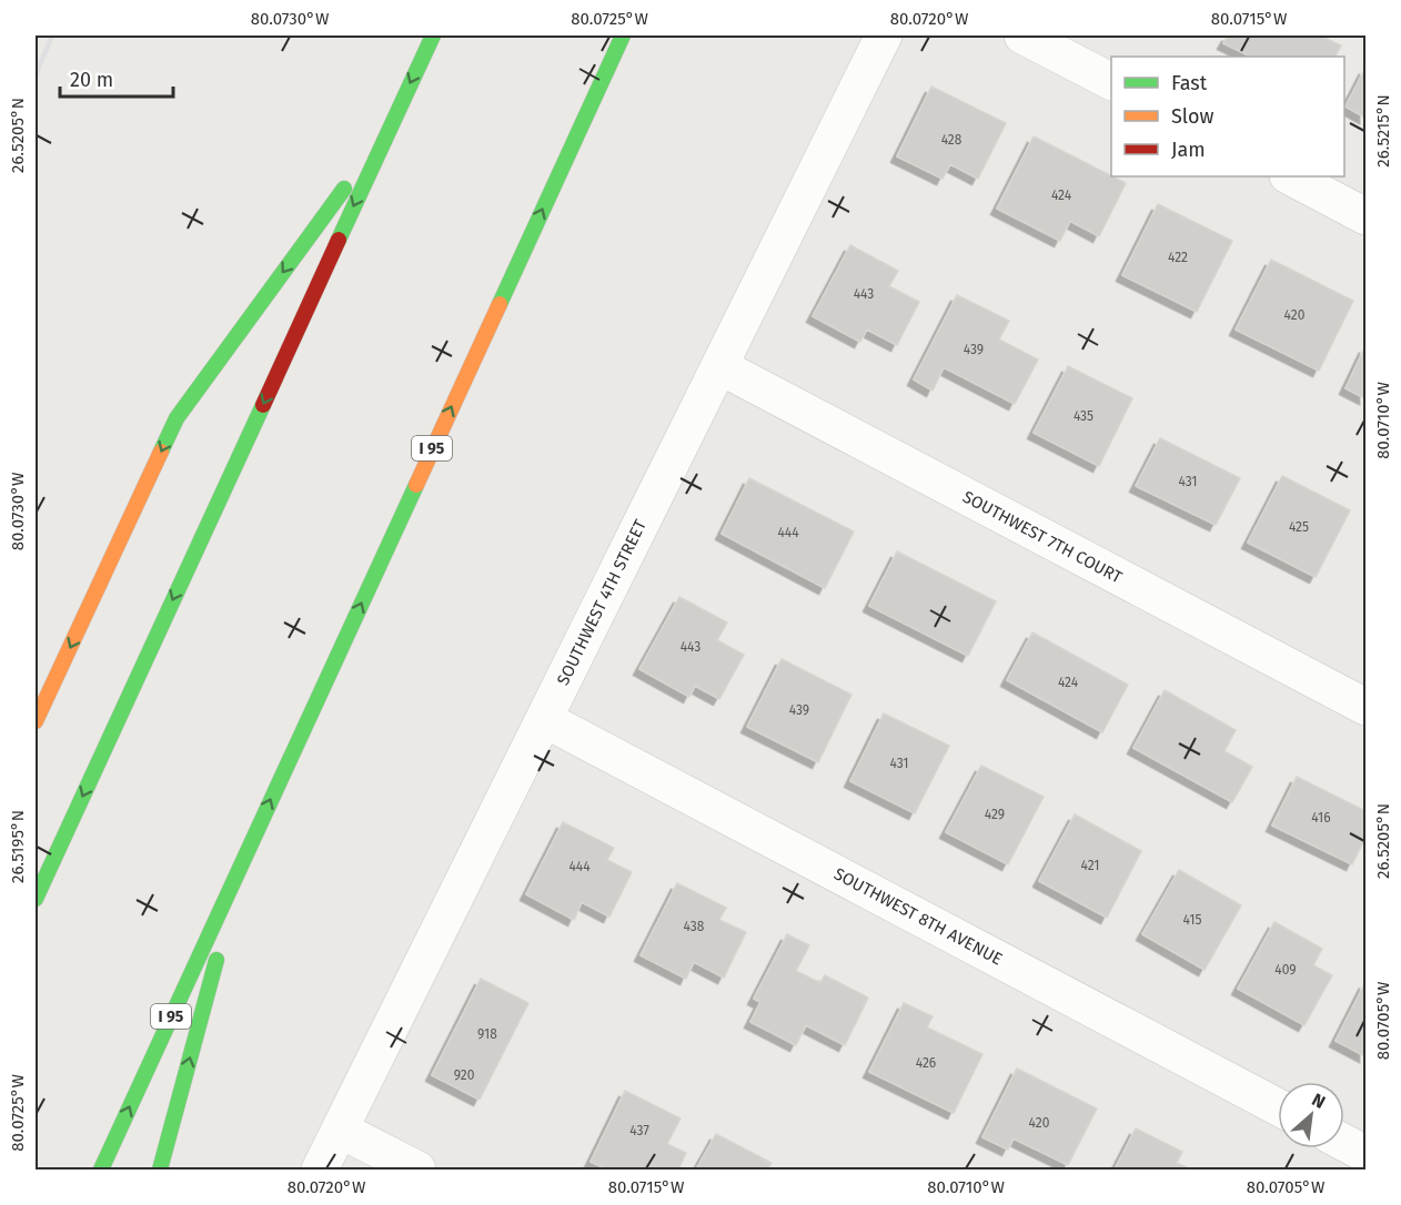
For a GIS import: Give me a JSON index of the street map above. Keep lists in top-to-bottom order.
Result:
{
  "streets": {
    "highway": ["I 95"],
    "street": ["SOUTHWEST 7TH COURT", "SOUTHWEST 4TH STREET", "SOUTHWEST 8TH AVENUE"]
  },
  "crossings": [
    ["SOUTHWEST 7TH COURT", "SOUTHWEST 4TH STREET"],
    ["SOUTHWEST 4TH STREET", "SOUTHWEST 8TH AVENUE"]
  ],
  "house_numbers": [
    "428",
    "424",
    "422",
    "443",
    "420",
    "439",
    "435",
    "431",
    "425",
    "444",
    "443",
    "424",
    "439",
    "431",
    "429",
    "416",
    "421",
    "444",
    "415",
    "438",
    "409",
    "918",
    "426",
    "920",
    "420",
    "437"
  ],
  "legend": ["Fast", "Slow", "Jam"],
  "scale_bar": "20 m",
  "north": "top right",
  "coordinates": [
    "80.0730°W",
    "80.0725°W",
    "80.0720°W",
    "80.0715°W",
    "26.5215°N",
    "26.5205°N",
    "80.0710°W",
    "26.5195°N",
    "80.0705°W"
  ]
}
